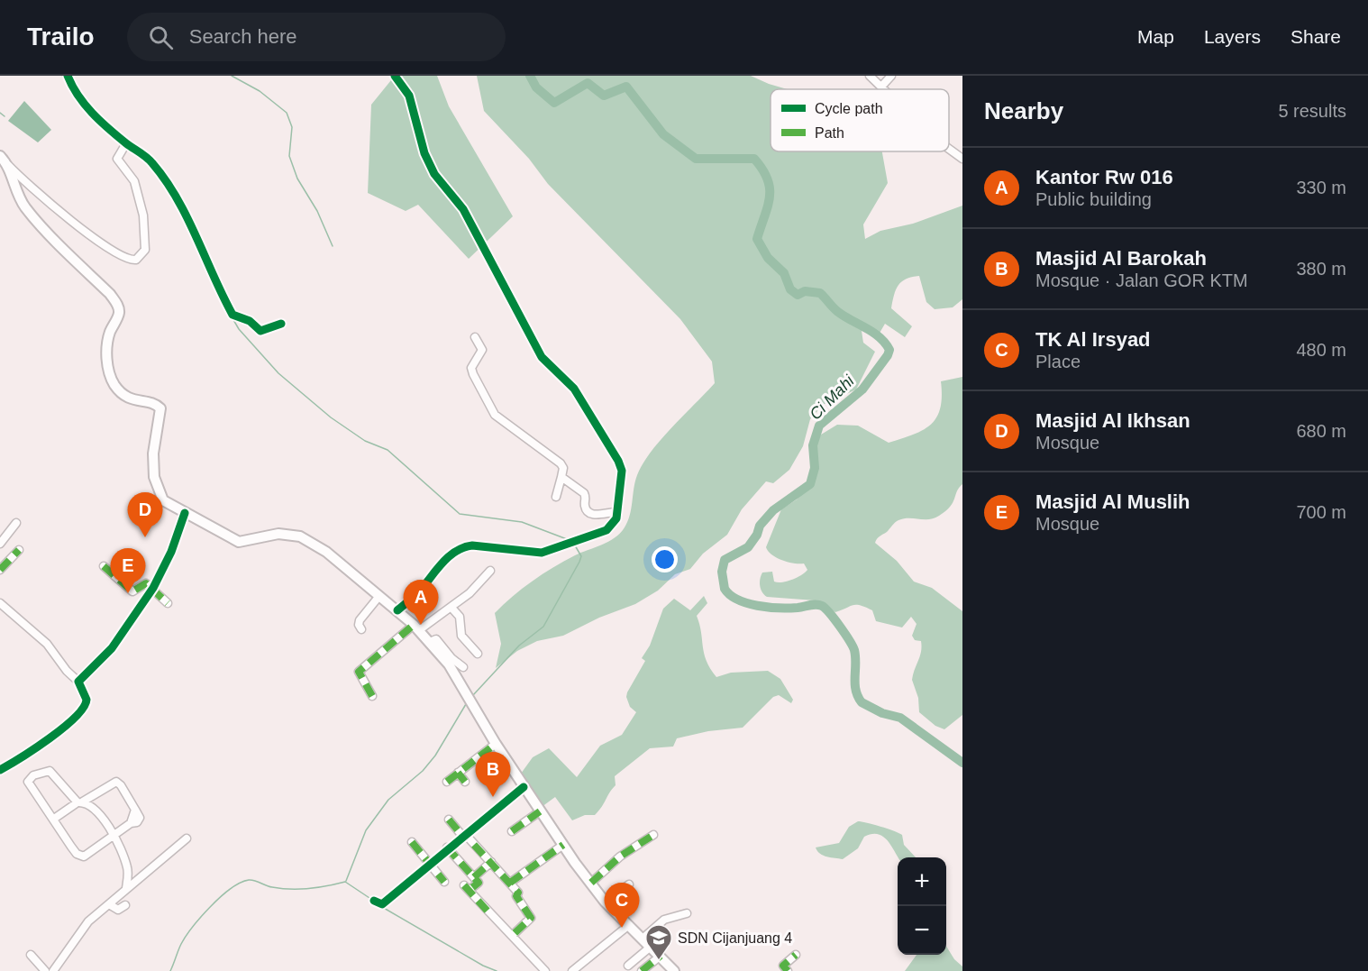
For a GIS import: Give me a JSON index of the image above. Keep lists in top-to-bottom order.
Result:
{
  "water": ["Ci Mahi"],
  "places": {
    "school or university": ["SDN Cijanjuang 4"]
  },
  "legend": ["Cycle path", "Path"],
  "page": {
    "header": "Trailo",
    "search": "Search here",
    "nav": ["Map", "Layers", "Share"],
    "heading": ["Nearby", "5 results"],
    "list": [
      {
        "mark": "A",
        "name": "Kantor Rw 016",
        "note": "Public building",
        "value": "330 m"
      },
      {
        "mark": "B",
        "name": "Masjid Al Barokah",
        "note": "Mosque · Jalan GOR KTM",
        "value": "380 m"
      },
      {
        "mark": "C",
        "name": "TK Al Irsyad",
        "note": "Place",
        "value": "480 m"
      },
      {
        "mark": "D",
        "name": "Masjid Al Ikhsan",
        "note": "Mosque",
        "value": "680 m"
      },
      {
        "mark": "E",
        "name": "Masjid Al Muslih",
        "note": "Mosque",
        "value": "700 m"
      }
    ],
    "pins": [
      "D",
      "E",
      "A",
      "B",
      "C"
    ],
    "map_buttons": ["+", "−"]
  }
}
